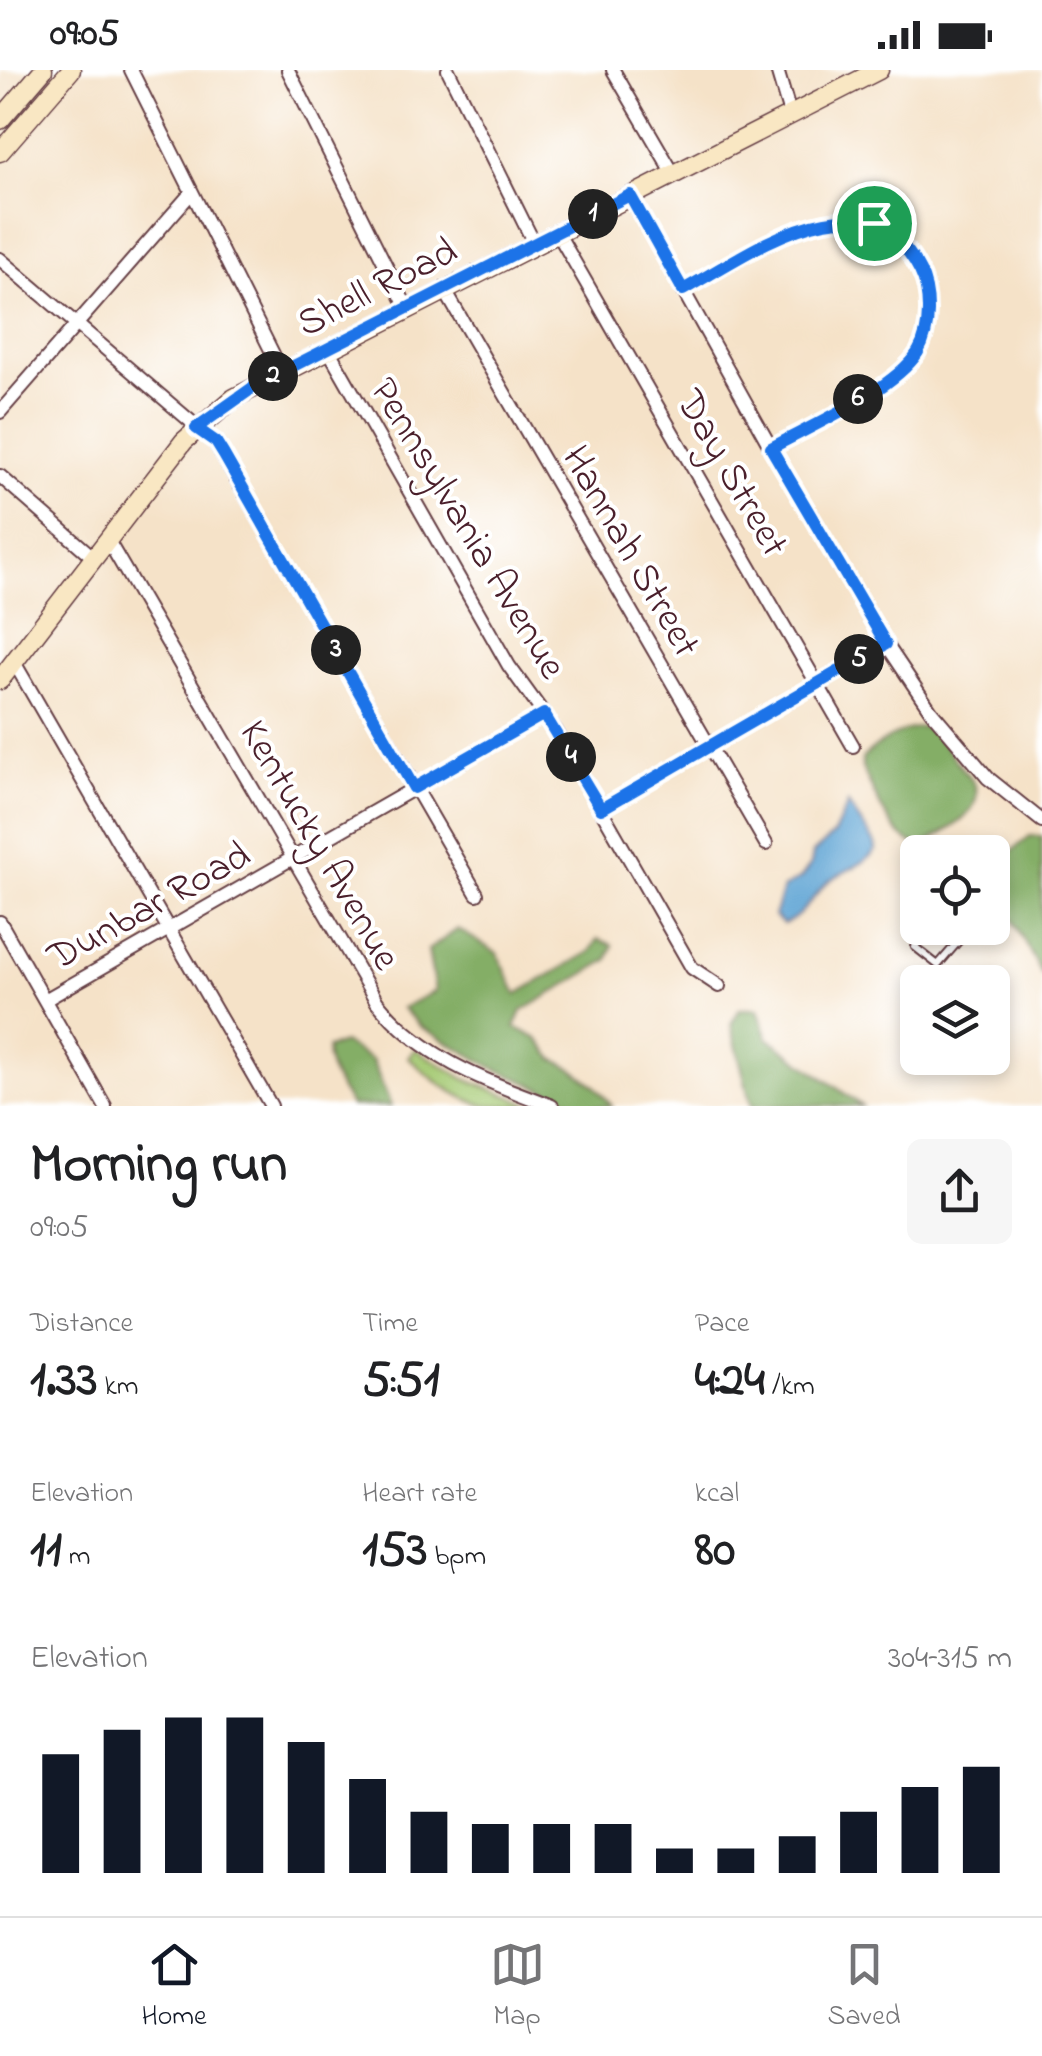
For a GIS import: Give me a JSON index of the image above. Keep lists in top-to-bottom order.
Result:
{
  "streets": {
    "street": [
      "Shell Road",
      "Day Street",
      "Pennsylvania Avenue",
      "Hannah Street",
      "Kentucky Avenue",
      "Dunbar Road"
    ]
  },
  "crossings": [
    ["Shell Road", "Day Street"],
    ["Shell Road", "Pennsylvania Avenue"],
    ["Shell Road", "Hannah Street"],
    ["Shell Road", "Kentucky Avenue"],
    ["Pennsylvania Avenue", "Dunbar Road"],
    ["Kentucky Avenue", "Dunbar Road"]
  ],
  "page": {
    "status": "09:05",
    "pins": [
      "1",
      "2",
      "6",
      "3",
      "5",
      "4"
    ],
    "heading": ["Morning run", "09:05"],
    "stats": [
      ["Distance", "1.33 km"],
      ["Time", "5:51"],
      ["Pace", "4:24 /km"],
      ["Elevation", "11 m"],
      ["Heart rate", "153 bpm"],
      ["kcal", "80"]
    ],
    "chart": ["Elevation", "304–315 m"],
    "tabs": ["Home", "Map", "Saved"]
  }
}
